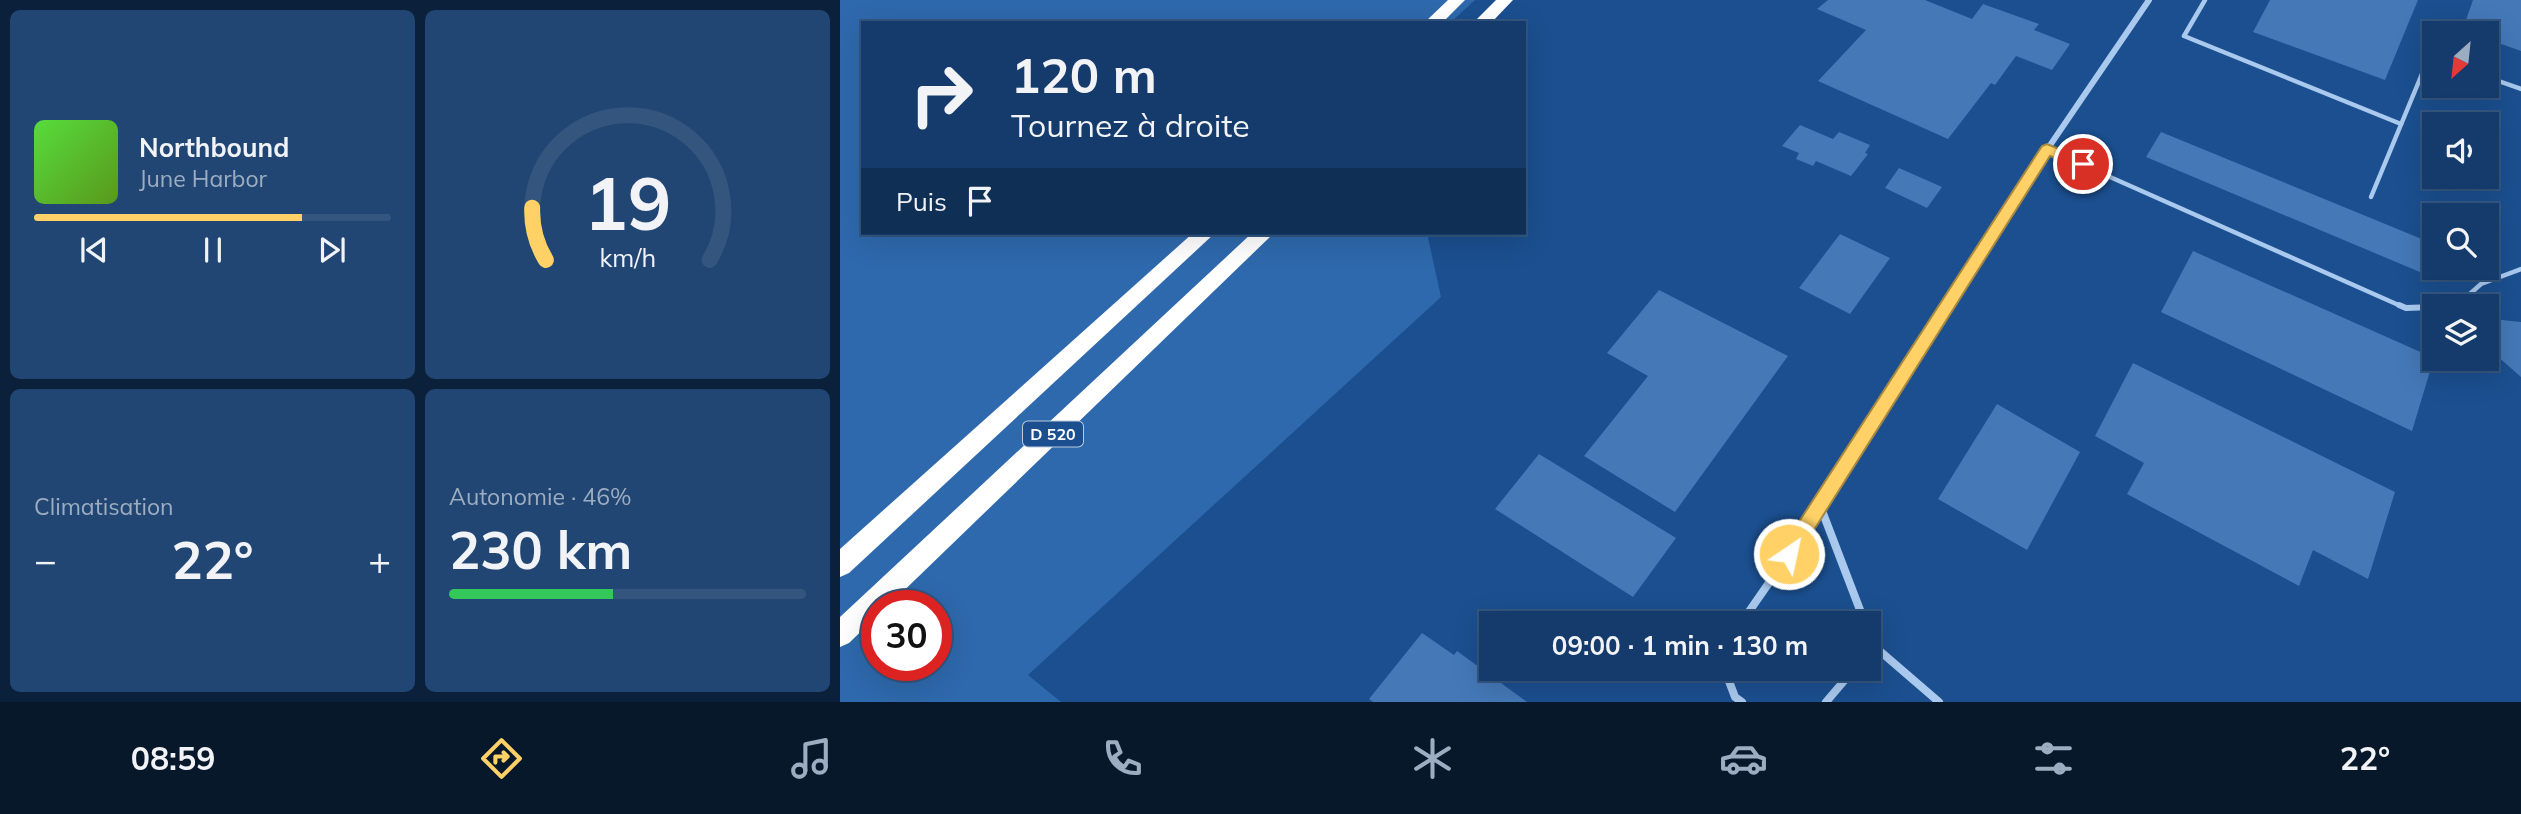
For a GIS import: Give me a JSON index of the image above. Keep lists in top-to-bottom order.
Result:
{
  "streets": {
    "highway": ["D 520"]
  },
  "north": "bottom left",
  "page": {
    "turn": ["120 m", "Tournez à droite"],
    "song": ["Northbound", "June Harbor"],
    "then": "Puis",
    "tile": [
      "Climatisation",
      ["Autonomie · 46%", "230 km"]
    ],
    "heat": ["−", "22°", "+"],
    "limit": "30",
    "trip": "09:00 · 1 min · 130 m",
    "tabs": ["08:59", "22°"],
    "gauge": ["19", "km/h"]
  }
}
